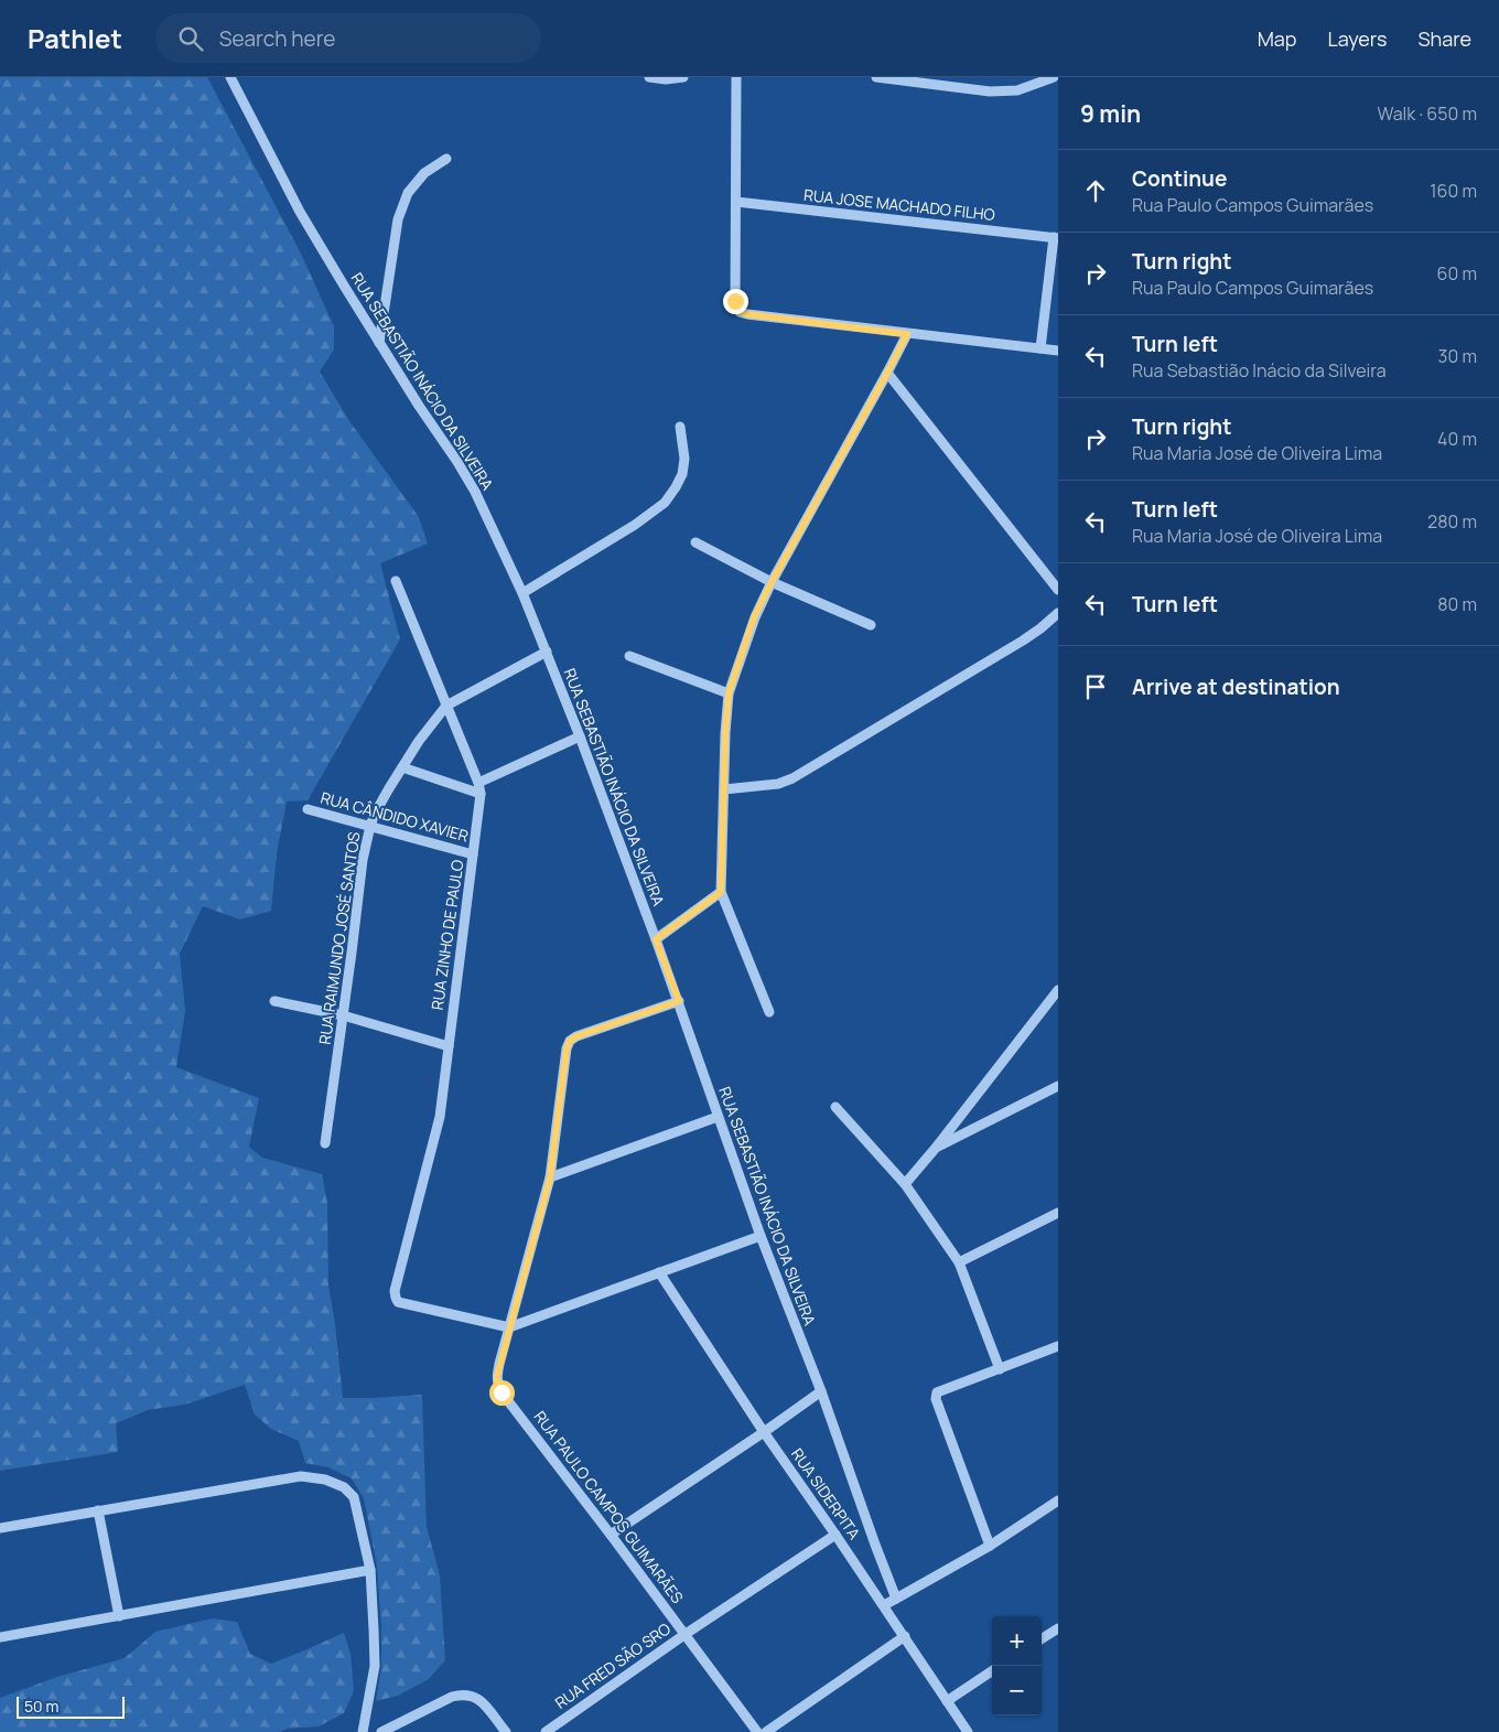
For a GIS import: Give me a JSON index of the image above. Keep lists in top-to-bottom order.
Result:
{
  "streets": {
    "street": [
      "RUA JOSE MACHADO FILHO",
      "RUA SEBASTIÃO INÁCIO DA SILVEIRA",
      "RUA CÂNDIDO XAVIER",
      "RUA ZINHO DE PAULO",
      "RUA RAIMUNDO JOSÉ SANTOS",
      "RUA SIDERPITA",
      "RUA PAULO CAMPOS GUIMARÃES",
      "RUA FRED SÃO SRO"
    ]
  },
  "crossings": [
    ["RUA SEBASTIÃO INÁCIO DA SILVEIRA", "RUA RAIMUNDO JOSÉ SANTOS"],
    ["RUA SEBASTIÃO INÁCIO DA SILVEIRA", "RUA PAULO CAMPOS GUIMARÃES"],
    ["RUA CÂNDIDO XAVIER", "RUA ZINHO DE PAULO"],
    ["RUA CÂNDIDO XAVIER", "RUA RAIMUNDO JOSÉ SANTOS"],
    ["RUA ZINHO DE PAULO", "RUA RAIMUNDO JOSÉ SANTOS"],
    ["RUA ZINHO DE PAULO", "RUA PAULO CAMPOS GUIMARÃES"],
    ["RUA SIDERPITA", "RUA FRED SÃO SRO"],
    ["RUA PAULO CAMPOS GUIMARÃES", "RUA FRED SÃO SRO"]
  ],
  "scale_bar": "50 m",
  "page": {
    "header": "Pathlet",
    "search": "Search here",
    "nav": ["Map", "Layers", "Share"],
    "heading": ["9 min", "Walk · 650 m"],
    "list": [
      ["Continue", "Rua Paulo Campos Guimarães", "160 m"],
      ["Turn right", "Rua Paulo Campos Guimarães", "60 m"],
      ["Turn left", "Rua Sebastião Inácio da Silveira", "30 m"],
      ["Turn right", "Rua Maria José de Oliveira Lima", "40 m"],
      ["Turn left", "Rua Maria José de Oliveira Lima", "280 m"],
      ["Turn left", "80 m"],
      "Arrive at destination"
    ],
    "map_buttons": ["+", "−"],
    "scale": "50 m"
  }
}
